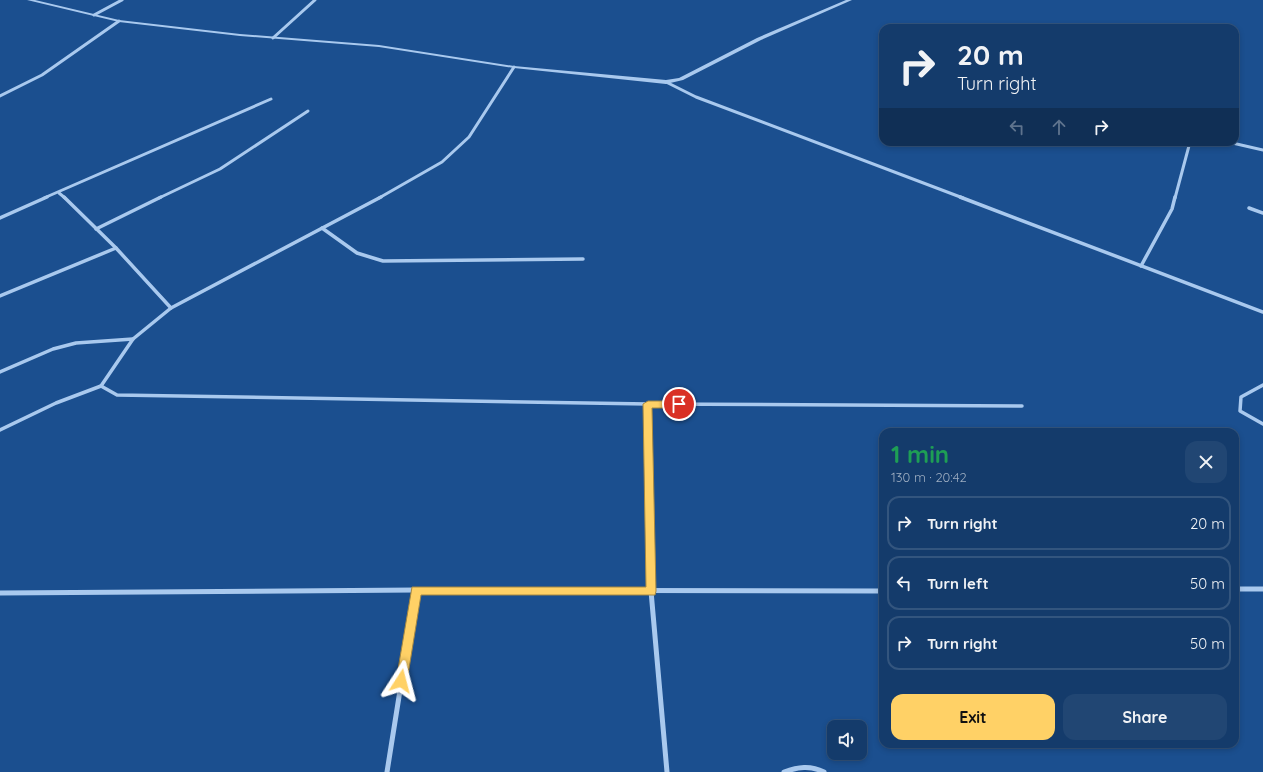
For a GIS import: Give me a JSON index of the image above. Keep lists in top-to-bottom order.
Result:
{
  "page": {
    "turn": ["20 m", "Turn right"],
    "heading": ["1 min", "130 m · 20:42"],
    "list": [
      {
        "name": "Turn right",
        "value": "20 m"
      },
      {
        "name": "Turn left",
        "value": "50 m"
      },
      {
        "name": "Turn right",
        "value": "50 m"
      }
    ],
    "buttons": ["Exit", "Share"]
  }
}
